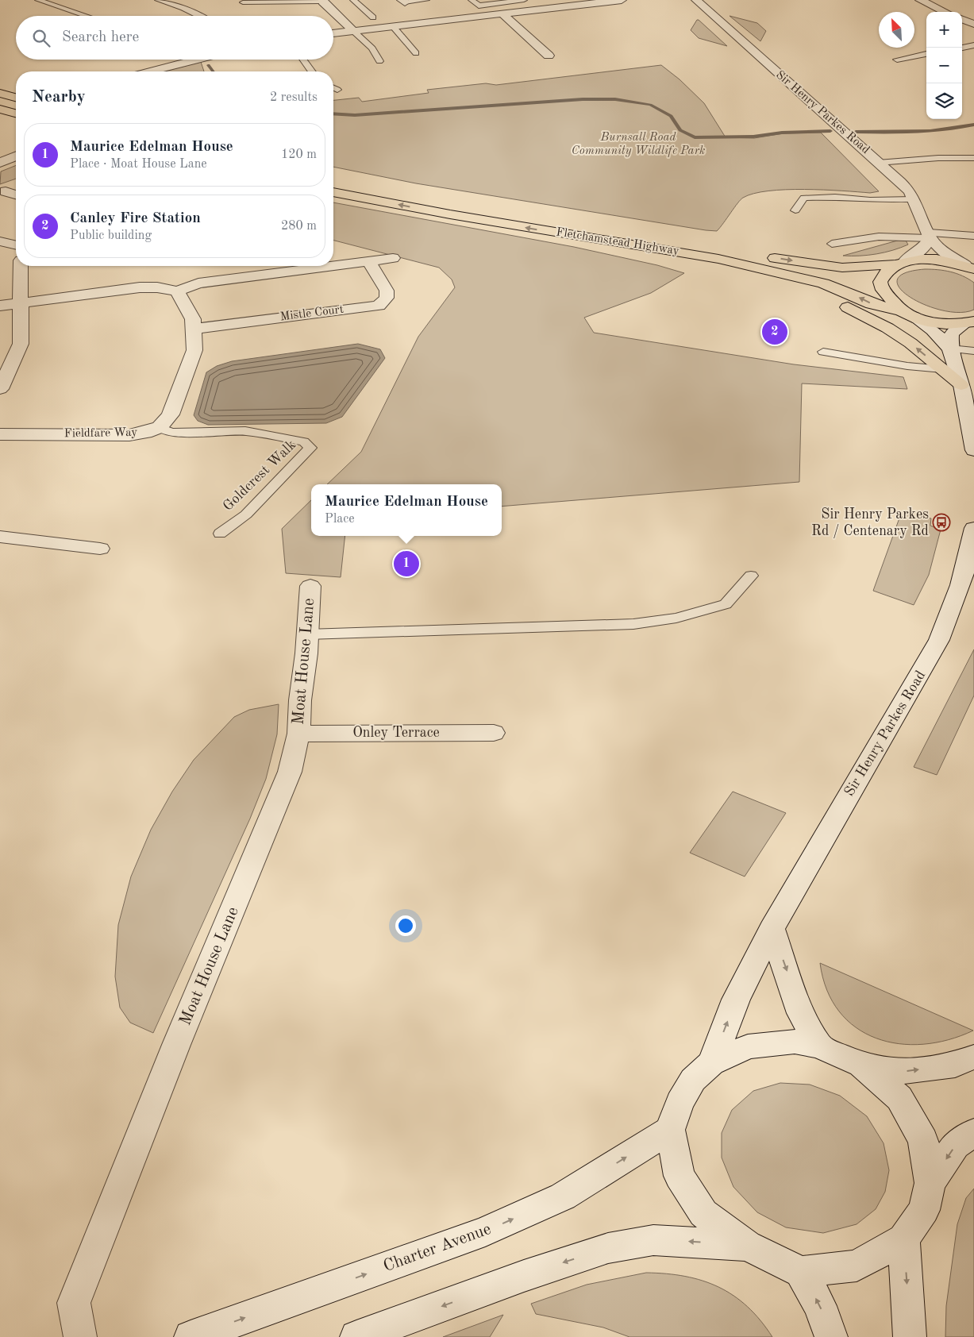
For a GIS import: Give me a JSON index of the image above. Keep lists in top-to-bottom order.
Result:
{
  "streets": {
    "highway": ["Fletchamstead Highway"],
    "street": [
      "Sir Henry Parkes Road",
      "Mistle Court",
      "Fieldfare Way",
      "Moat House Lane",
      "Onley Terrace",
      "Charter Avenue"
    ],
    "lane": ["Goldcrest Walk"]
  },
  "crossings": [
    ["Sir Henry Parkes Road", "Fletchamstead Highway"],
    ["Fieldfare Way", "Goldcrest Walk"],
    ["Moat House Lane", "Onley Terrace"]
  ],
  "parks": ["Burnsall Road Community Wildlife Park"],
  "places": {
    "bus stop": ["Sir Henry Parkes Rd / Centenary Rd"]
  },
  "north": "top left",
  "page": {
    "map_buttons": ["+", "−"],
    "search": "Search here",
    "heading": ["Nearby", "2 results"],
    "list": [
      {
        "mark": "1",
        "name": "Maurice Edelman House",
        "note": "Place · Moat House Lane",
        "value": "120 m"
      },
      {
        "mark": "2",
        "name": "Canley Fire Station",
        "note": "Public building",
        "value": "280 m"
      }
    ],
    "pins": ["2", "1"],
    "popup": ["Maurice Edelman House", "Place"]
  }
}
